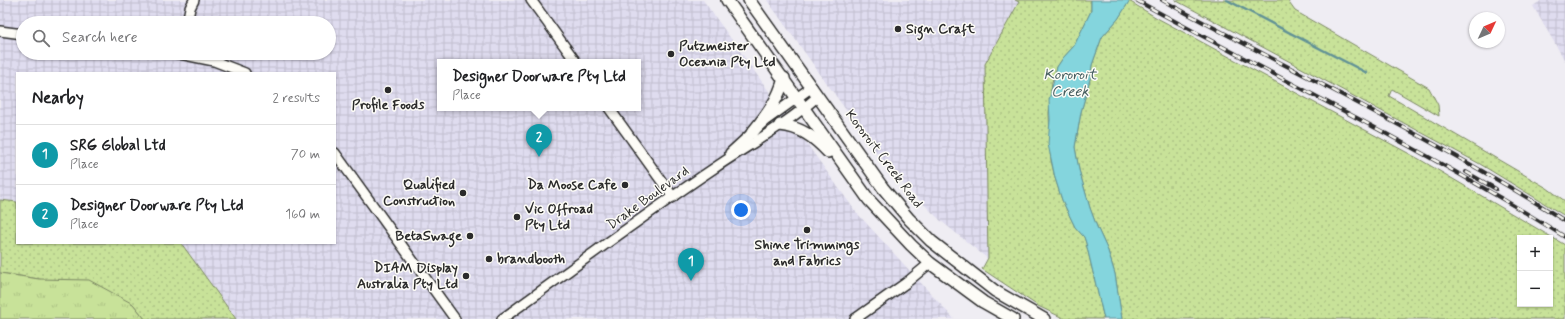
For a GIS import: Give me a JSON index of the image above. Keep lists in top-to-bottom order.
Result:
{
  "streets": {
    "main road": ["Kororoit Creek Road"],
    "street": ["Drake Boulevard"]
  },
  "crossings": [
    ["Kororoit Creek Road", "Drake Boulevard"]
  ],
  "water": ["Kororoit Creek"],
  "places": [
    "Sign Craft",
    "Putzmeister Oceania Pty Ltd",
    "Profile Foods",
    "Da Moose Cafe",
    "Qualified Construction",
    "Vic Offroad Pty Ltd",
    "Shine Trimmings and Fabrics",
    "BetaSwage",
    "brandbooth",
    "DIAM Display Australia Pty Ltd"
  ],
  "north": "top right",
  "page": {
    "search": "Search here",
    "popup": ["Designer Doorware Pty Ltd", "Place"],
    "heading": ["Nearby", "2 results"],
    "pins": ["2", "1"],
    "list": [
      {
        "mark": "1",
        "name": "SRG Global Ltd",
        "note": "Place",
        "value": "70 m"
      },
      {
        "mark": "2",
        "name": "Designer Doorware Pty Ltd",
        "note": "Place",
        "value": "160 m"
      }
    ],
    "map_buttons": ["+", "−"]
  }
}
